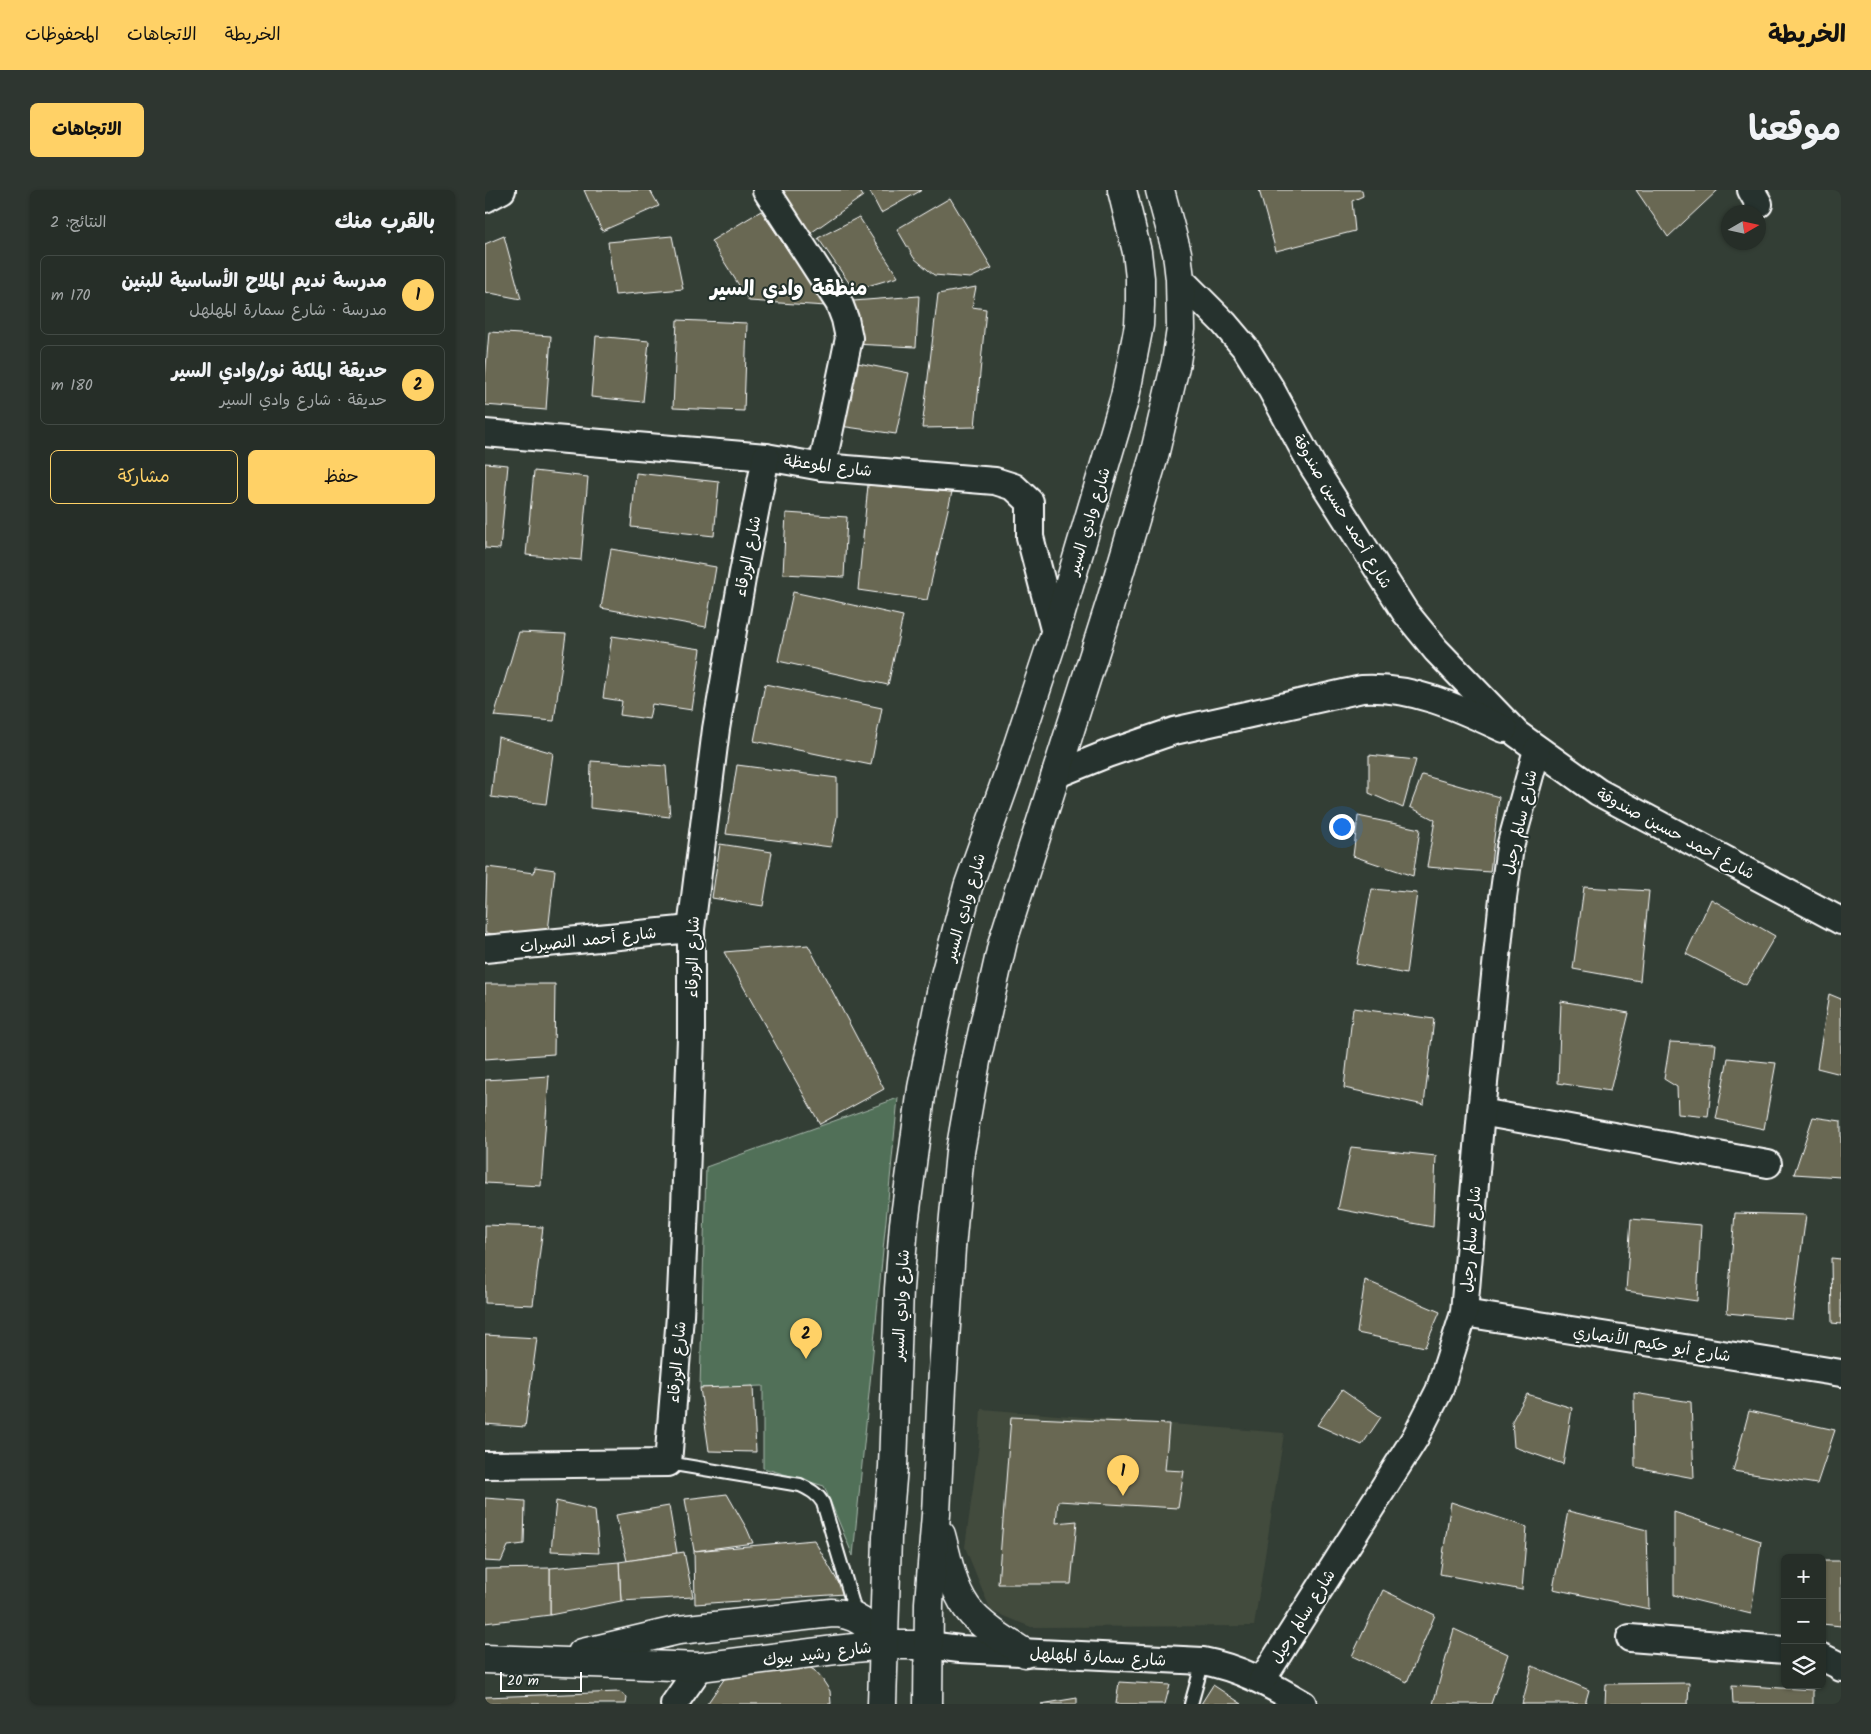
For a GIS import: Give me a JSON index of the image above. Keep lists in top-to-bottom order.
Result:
{
  "streets": {
    "main road": ["شارع وادي السير", "شارع رشيد بيوك", "شارع سمارة المهلهل"],
    "street": [
      "شارع الموعظة",
      "شارع أحمد حسين صندوقة",
      "شارع الورقاء",
      "شارع سالم رحيل",
      "شارع أحمد النصيرات",
      "شارع أبو حكيم الأنصاري"
    ]
  },
  "crossings": [
    ["شارع الموعظة", "شارع وادي السير"],
    ["شارع الموعظة", "شارع الورقاء"],
    ["شارع أحمد حسين صندوقة", "شارع سالم رحيل"],
    ["شارع وادي السير", "شارع رشيد بيوك"],
    ["شارع وادي السير", "شارع سمارة المهلهل"],
    ["شارع الورقاء", "شارع أحمد النصيرات"],
    ["شارع سالم رحيل", "شارع أبو حكيم الأنصاري"],
    ["شارع سالم رحيل", "شارع سمارة المهلهل"],
    ["شارع رشيد بيوك", "شارع سمارة المهلهل"]
  ],
  "districts": ["منطقة وادي السير"],
  "scale_bar": "20 m",
  "north": "right",
  "page": {
    "header": "الخريطة",
    "nav": ["الخريطة", "الاتجاهات", "المحفوظات"],
    "title": "موقعنا",
    "buttons": [
      "الاتجاهات",
      ["حفظ", "مشاركة"]
    ],
    "heading": ["بالقرب منك", "النتائج: 2"],
    "list": [
      {
        "mark": "1",
        "name": "مدرسة نديم الملاح الأساسية للبنين",
        "note": "مدرسة · شارع سمارة المهلهل",
        "value": "170 m"
      },
      {
        "mark": "2",
        "name": "حديقة الملكة نور/وادي السير",
        "note": "حديقة · شارع وادي السير",
        "value": "180 m"
      }
    ],
    "pins": ["2", "1"],
    "map_buttons": ["+", "−"],
    "scale": "20 m"
  }
}
